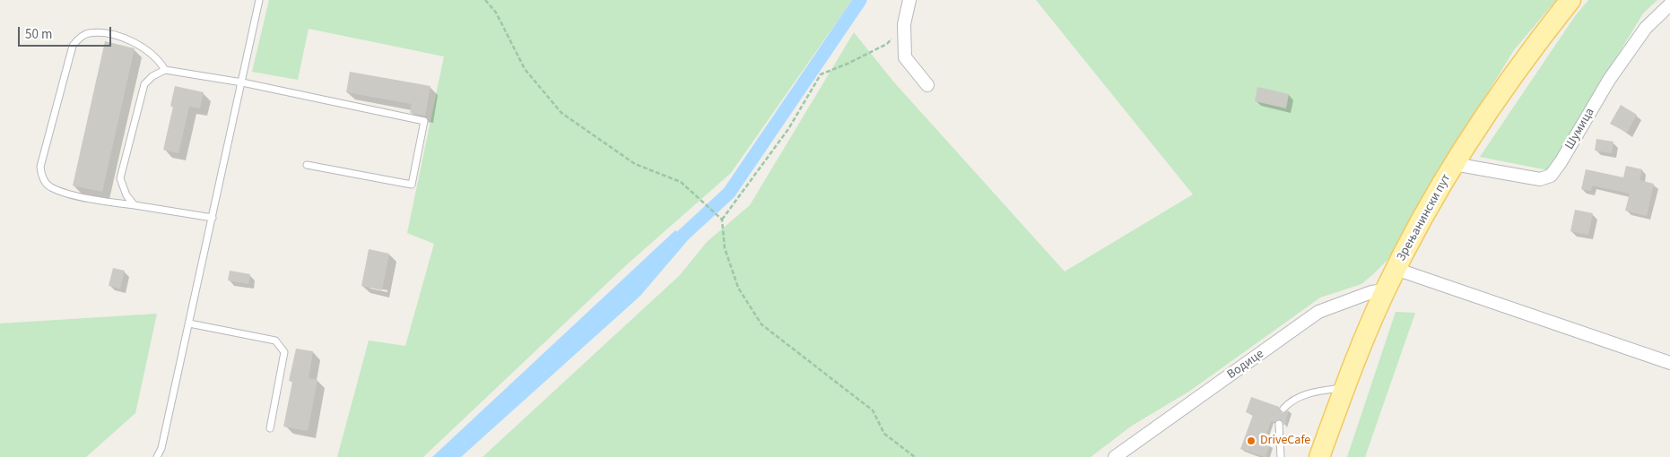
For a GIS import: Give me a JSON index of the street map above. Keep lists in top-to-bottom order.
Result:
{
  "streets": {
    "main road": ["Зрењанински пут"],
    "street": ["Шумица", "Водице"]
  },
  "crossings": [
    ["Шумица", "Зрењанински пут"],
    ["Зрењанински пут", "Водице"]
  ],
  "places": ["DriveCafe"],
  "scale_bar": "50 m"
}
